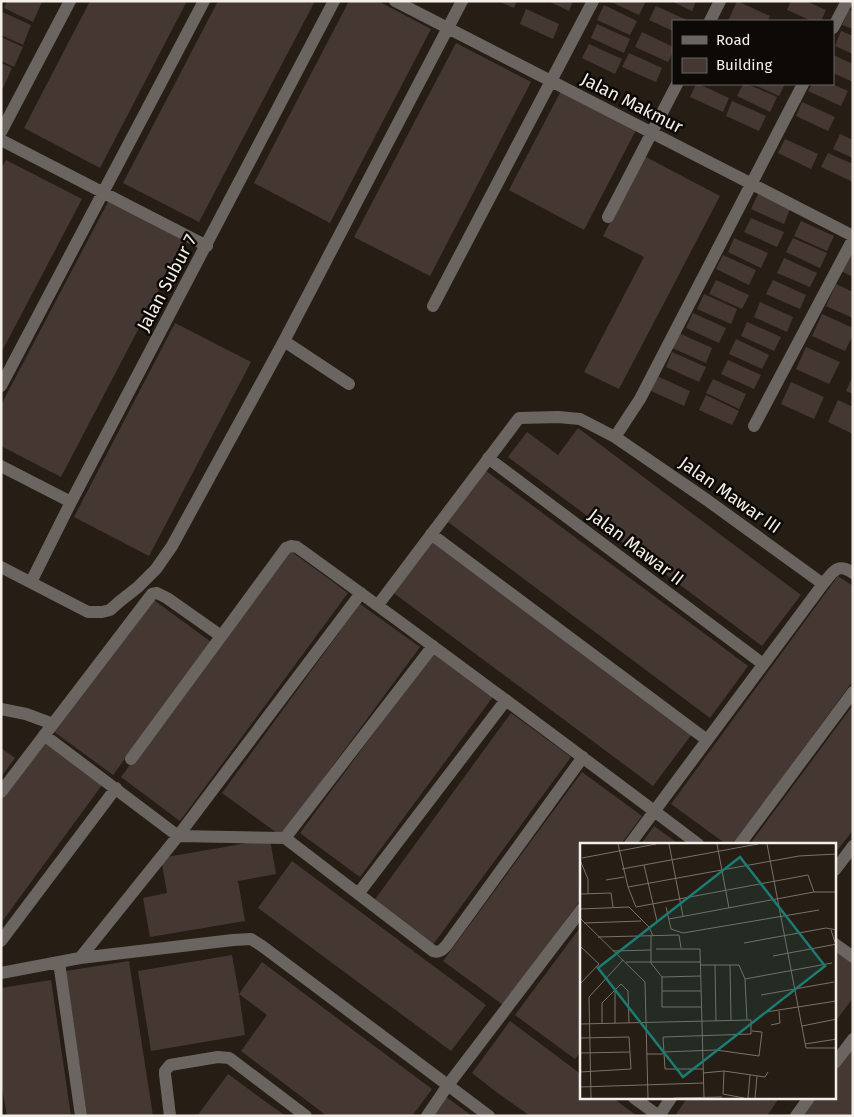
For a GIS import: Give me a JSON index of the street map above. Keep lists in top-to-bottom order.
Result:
{
  "streets": {
    "street": [
      "Jalan Makmur",
      "Jalan Subur 7",
      "Jalan Mawar III",
      "Jalan Mawar II"
    ]
  },
  "crossings": [
    ["Jalan Mawar III", "Jalan Mawar II"]
  ],
  "legend": ["Road", "Building"]
}
